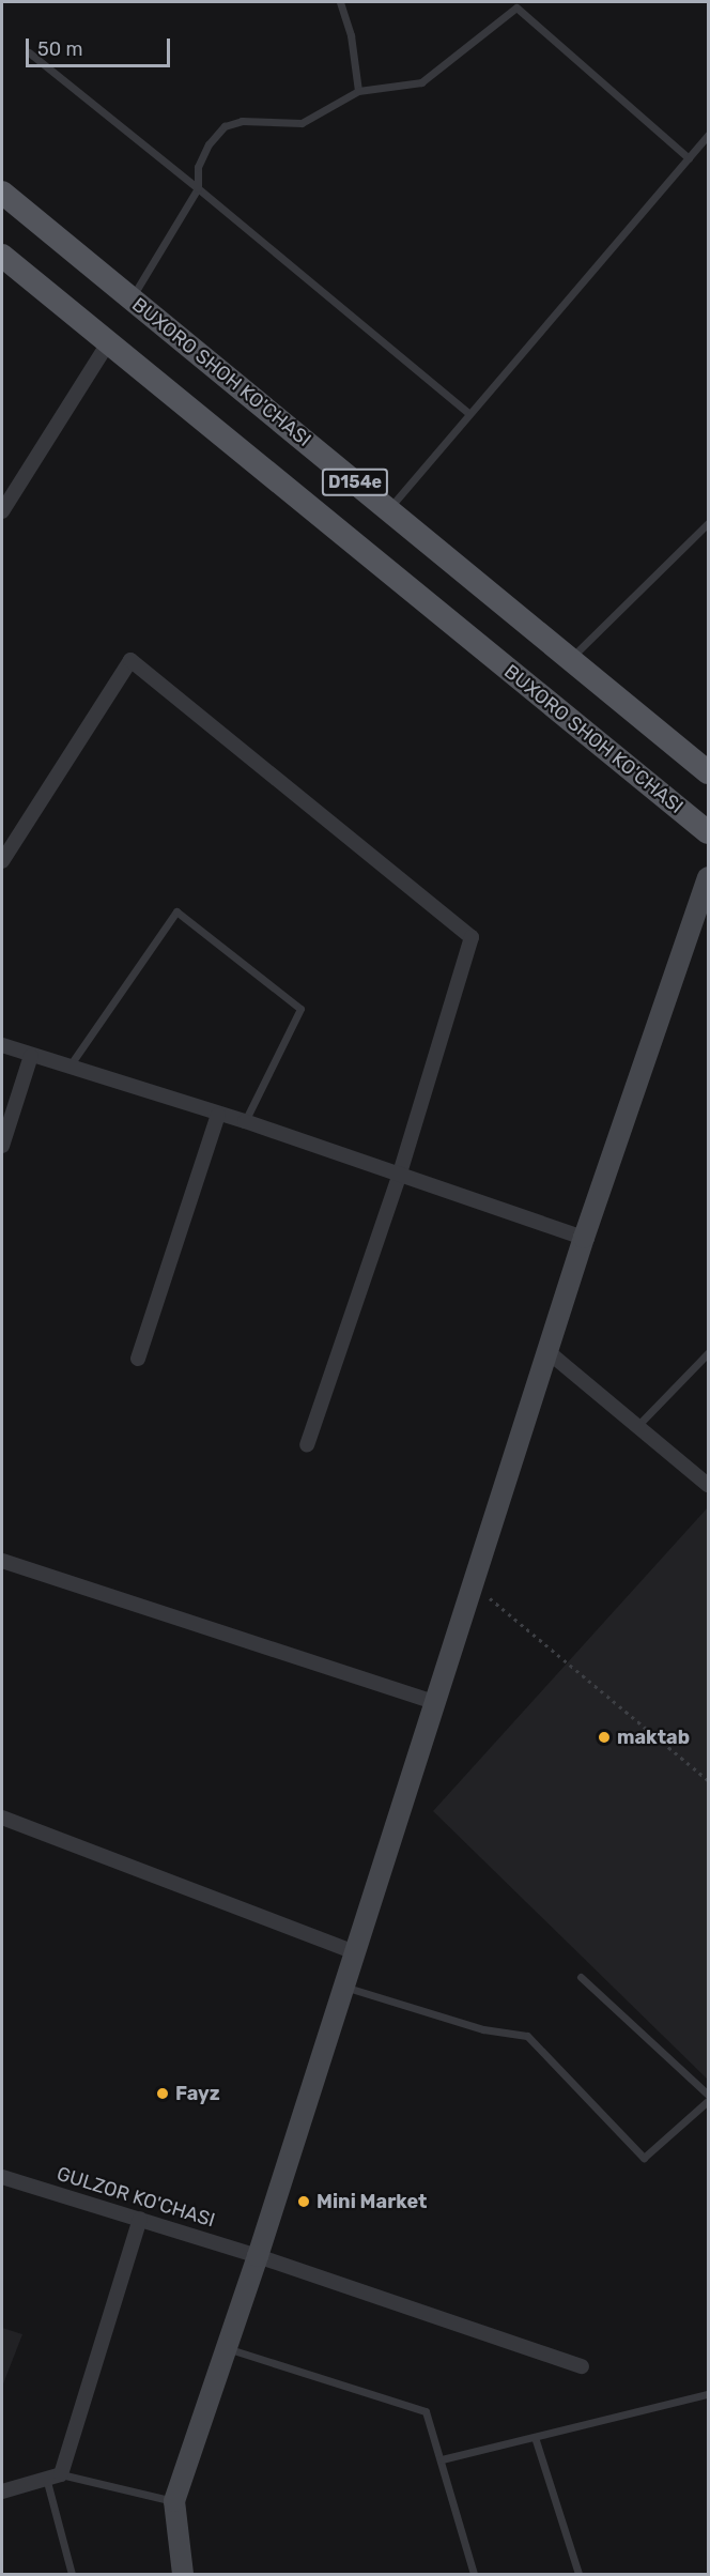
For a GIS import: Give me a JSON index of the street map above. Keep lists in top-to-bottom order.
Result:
{
  "streets": {
    "main road": ["BUXORO SHOH KO'CHASI", "D154e"],
    "street": ["GULZOR KO'CHASI"]
  },
  "places": ["maktab", "Fayz", "Mini Market"],
  "scale_bar": "50 m"
}
